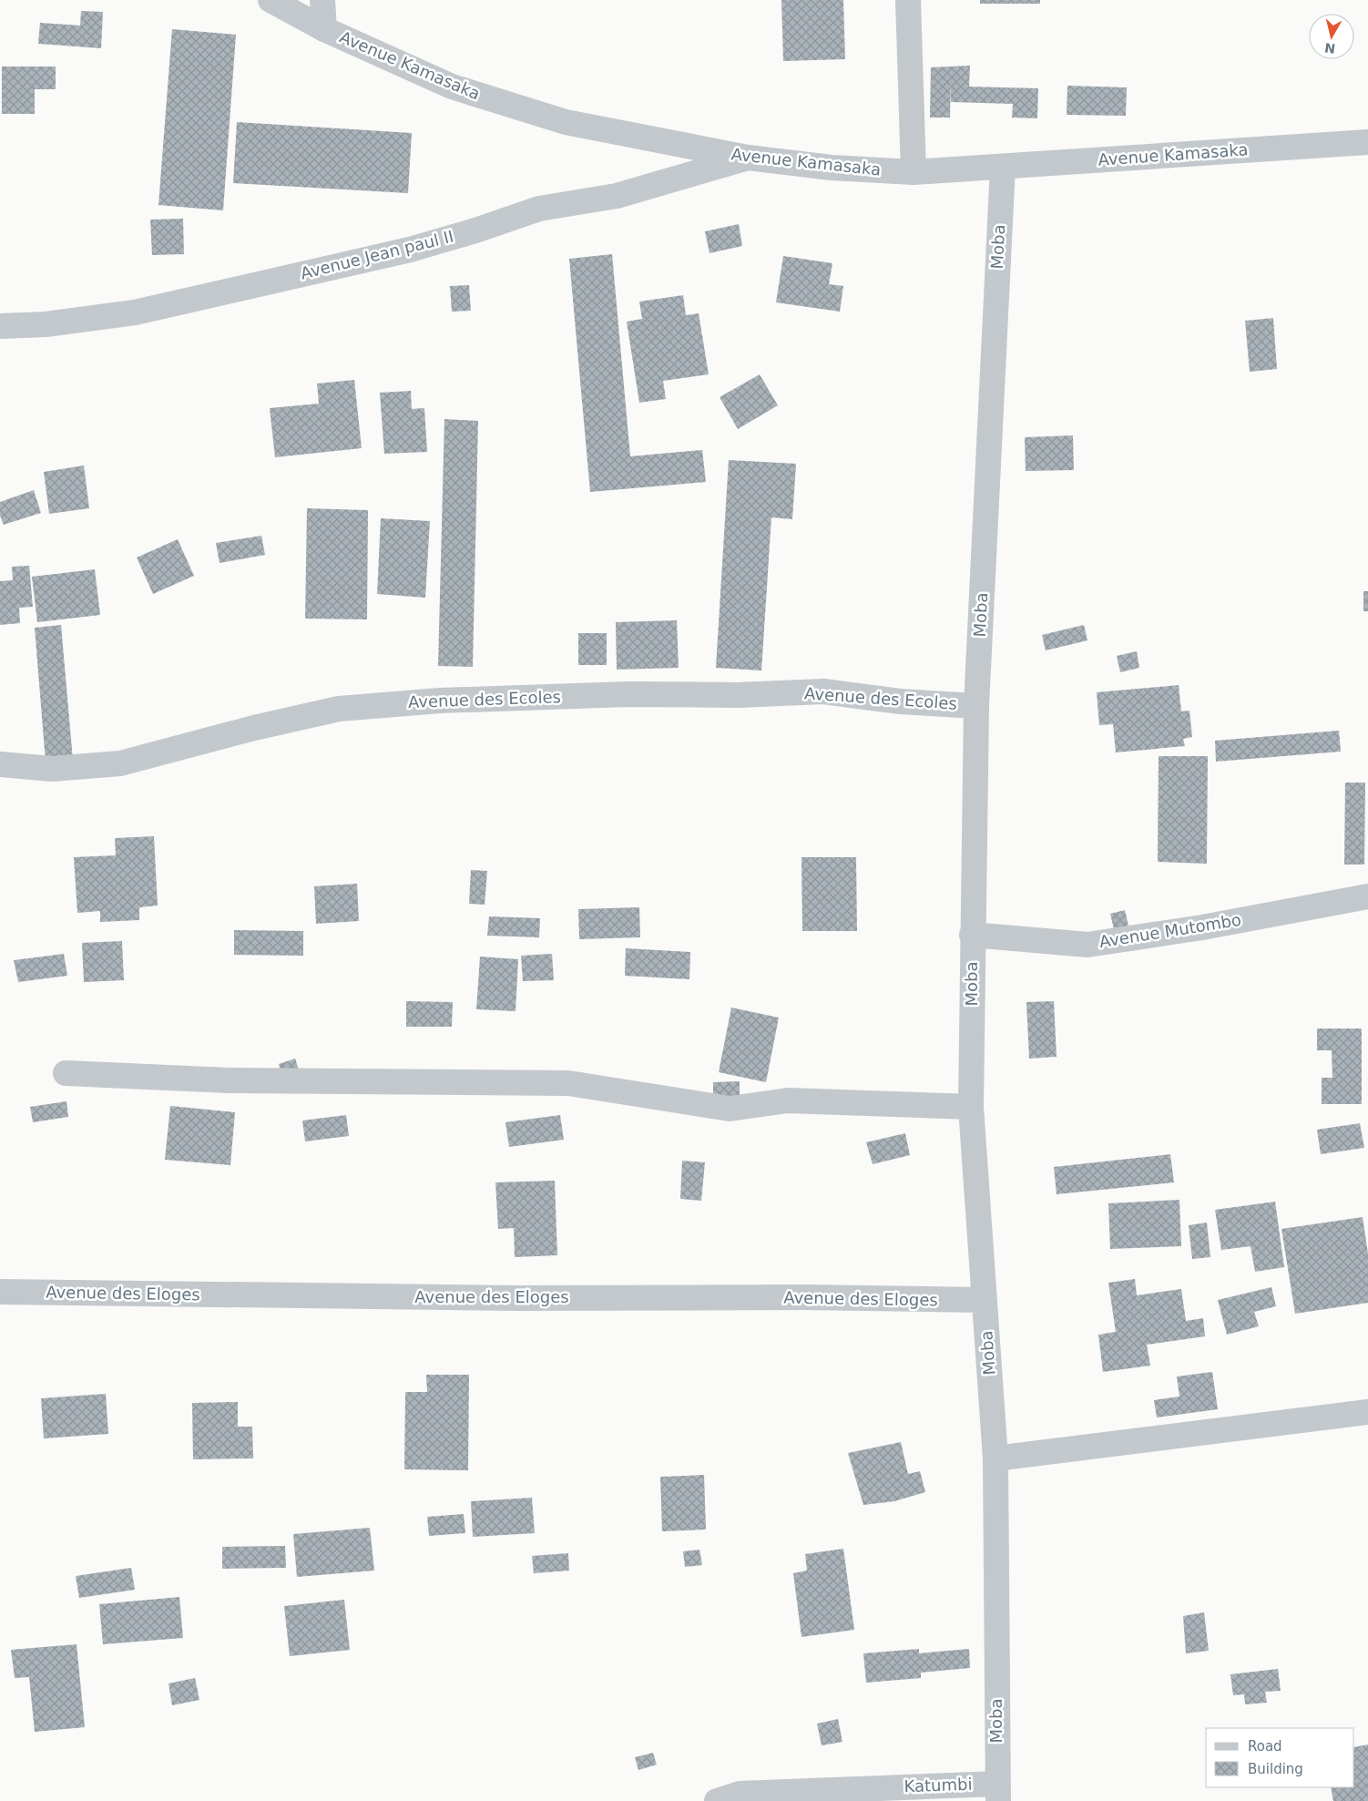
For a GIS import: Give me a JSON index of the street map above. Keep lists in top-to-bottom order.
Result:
{
  "streets": {
    "street": [
      "Avenue Kamasaka",
      "Moba",
      "Avenue Jean paul II",
      "Avenue des Ecoles",
      "Avenue Mutombo",
      "Avenue des Eloges",
      "Katumbi"
    ]
  },
  "crossings": [
    ["Avenue Kamasaka", "Moba"],
    ["Avenue Kamasaka", "Avenue Jean paul II"],
    ["Moba", "Avenue des Ecoles"],
    ["Moba", "Avenue Mutombo"],
    ["Moba", "Avenue des Eloges"],
    ["Moba", "Katumbi"]
  ],
  "legend": ["Road", "Building"],
  "north": "bottom"
}
